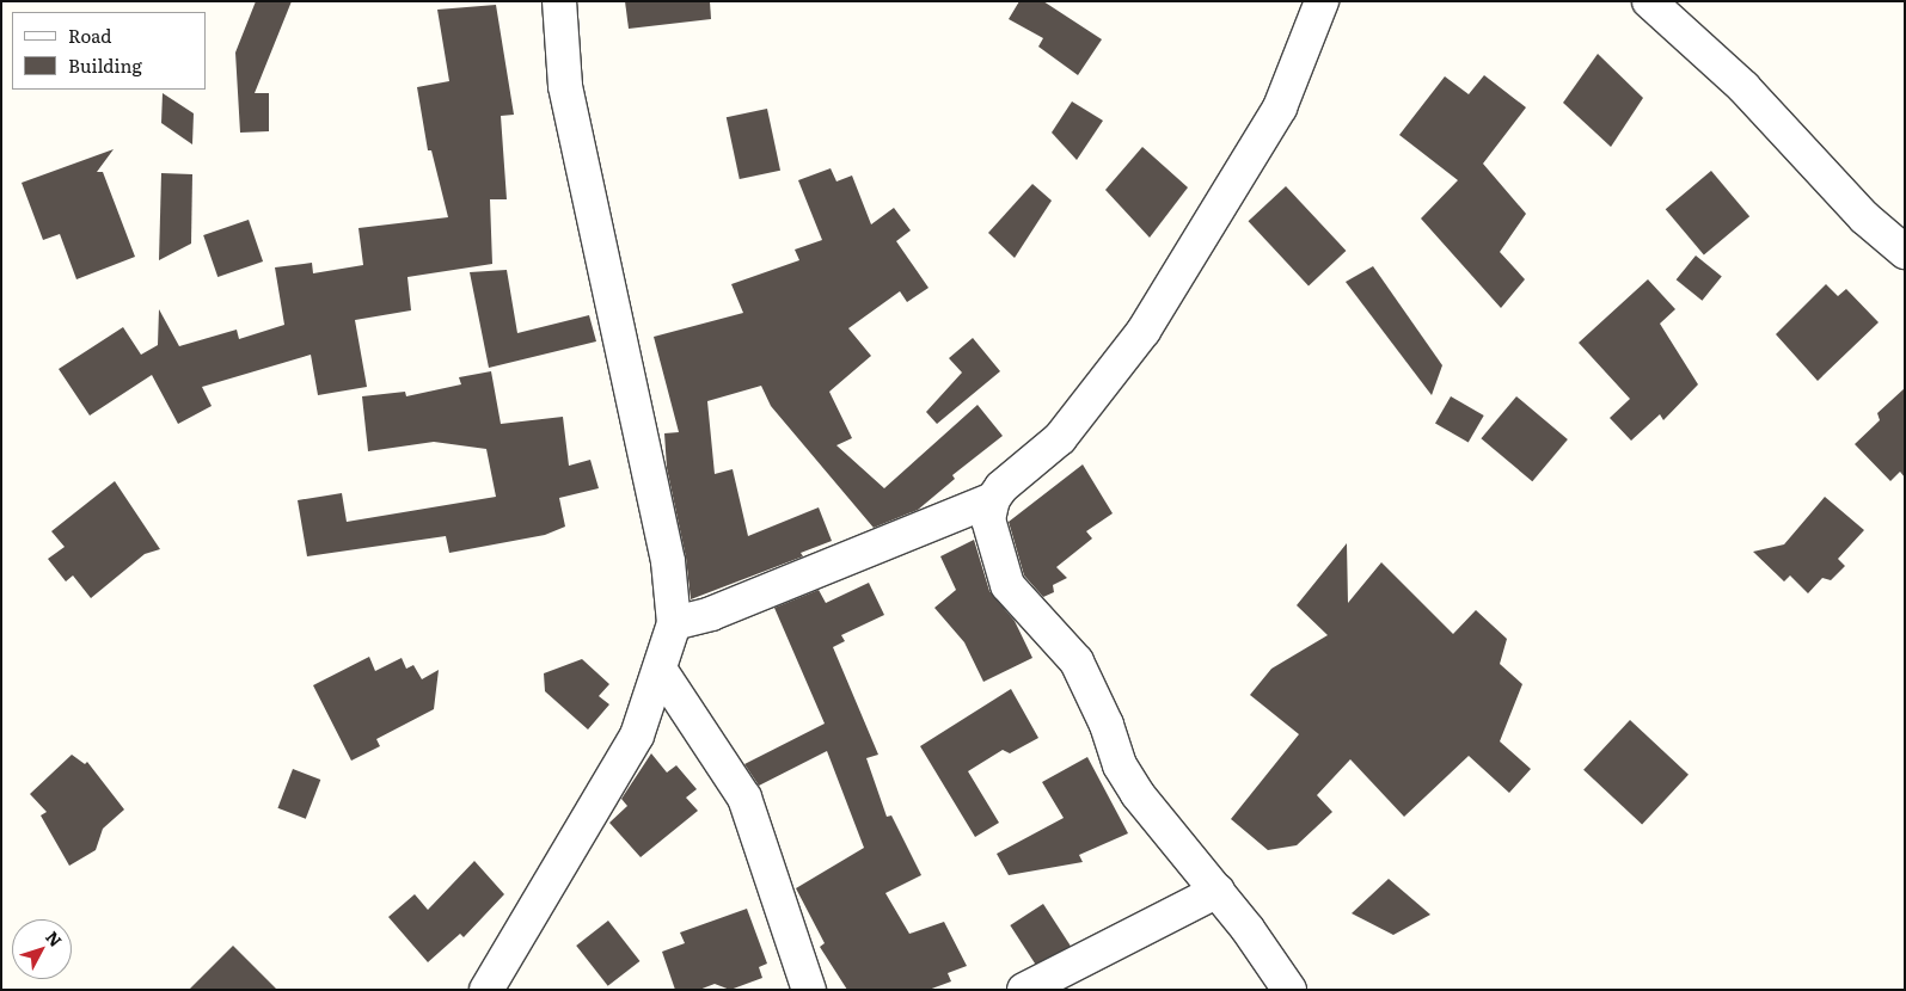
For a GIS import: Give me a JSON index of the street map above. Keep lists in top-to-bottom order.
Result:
{
  "legend": ["Road", "Building"],
  "north": "top right"
}
